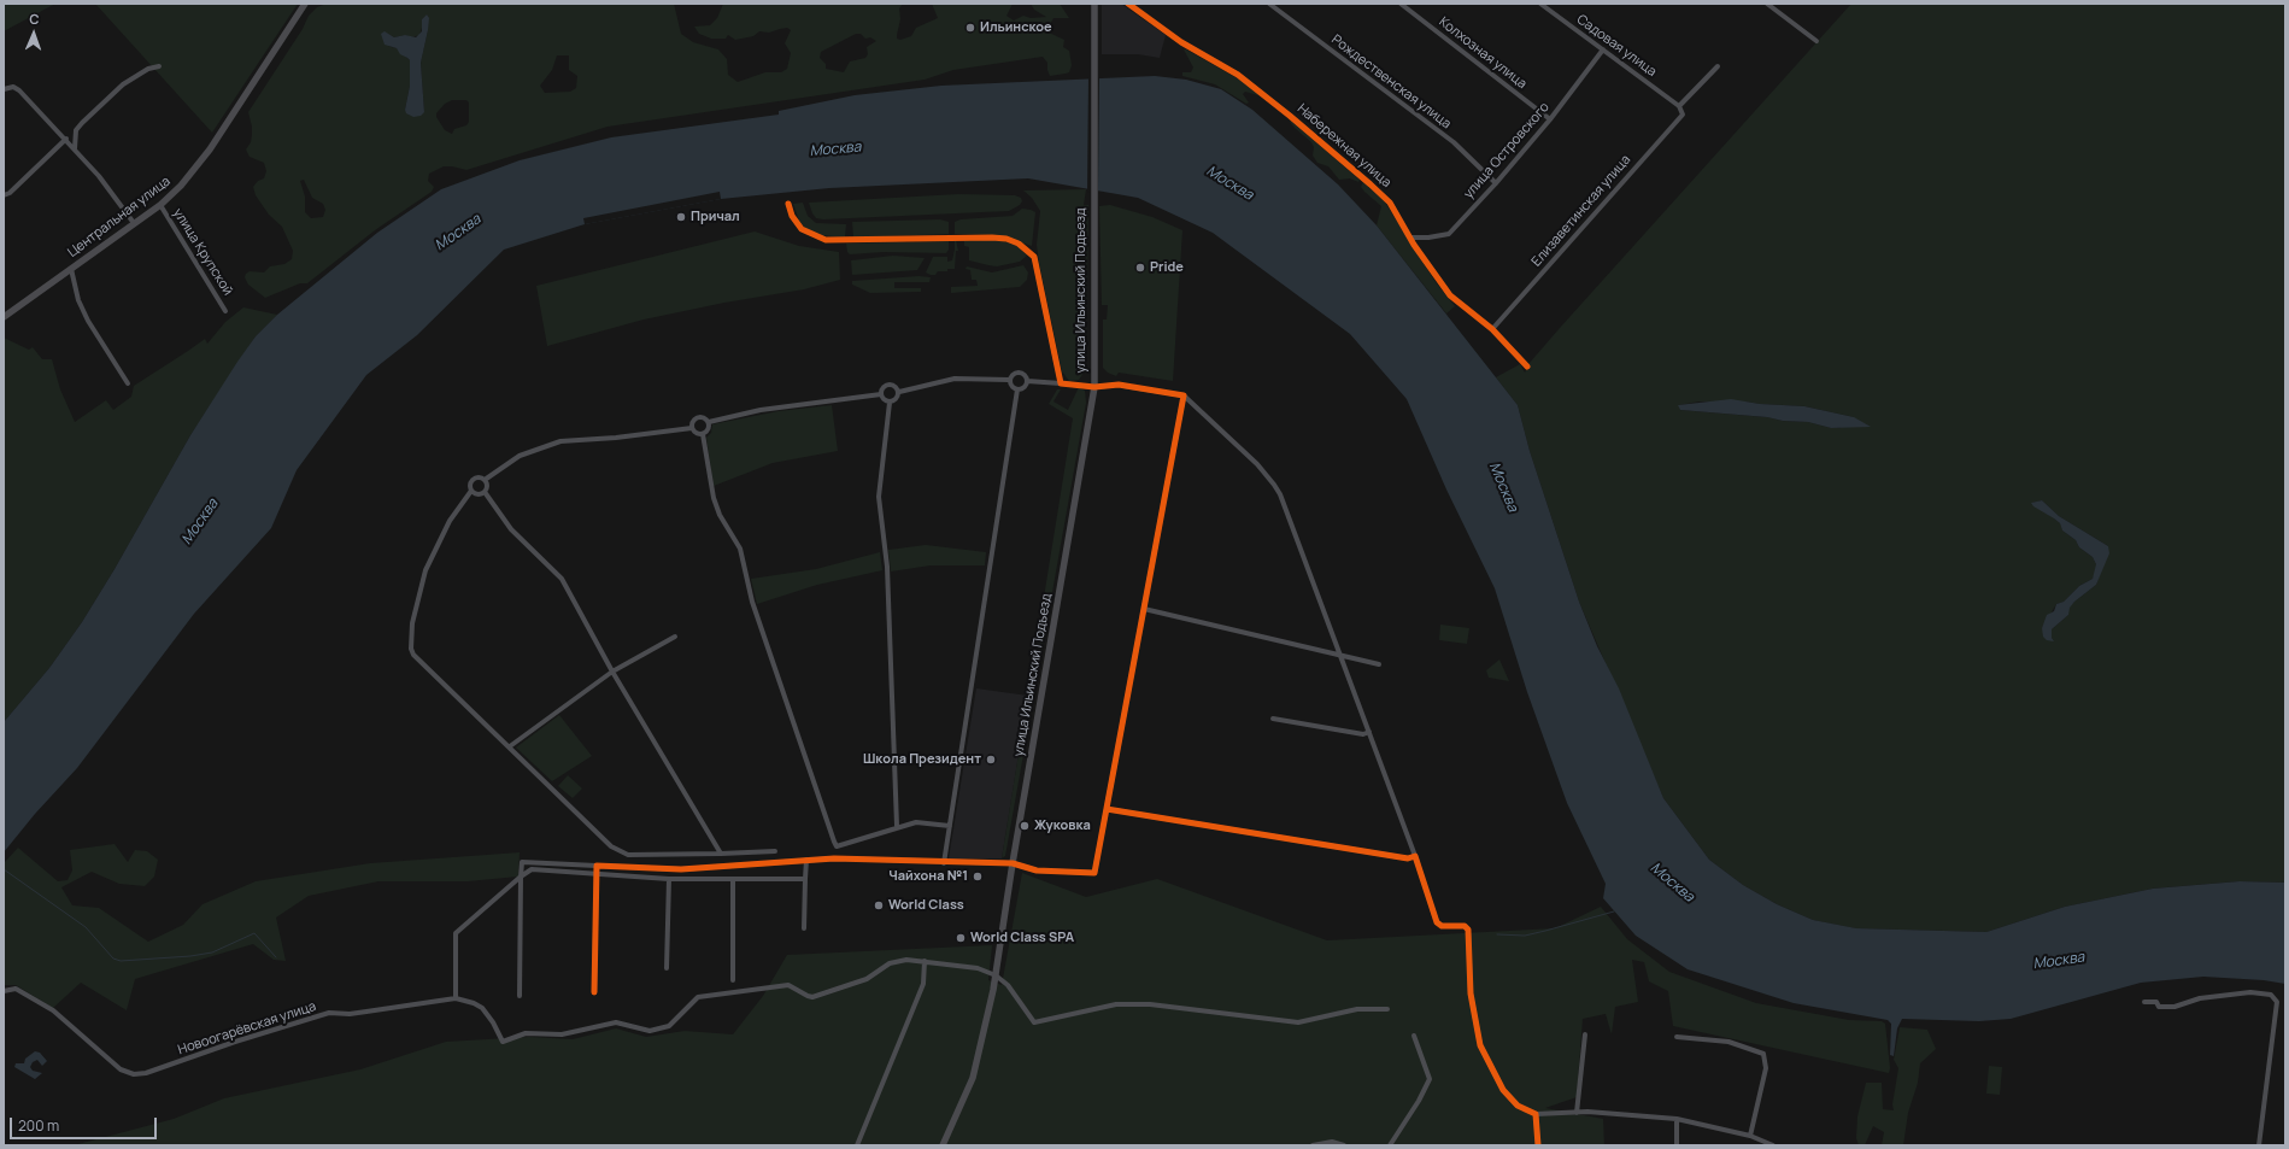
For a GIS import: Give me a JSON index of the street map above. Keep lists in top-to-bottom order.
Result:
{
  "streets": {
    "main road": ["Центральная улица", "улица Ильинский Подъезд"],
    "street": [
      "Садовая улица",
      "Колхозная улица",
      "Рождественская улица",
      "Набережная улица",
      "улица Островского",
      "Елизаветинская улица",
      "улица Крупской",
      "Новоогарёвская улица"
    ]
  },
  "crossings": [
    ["Садовая улица", "улица Островского"],
    ["Садовая улица", "Елизаветинская улица"],
    ["Колхозная улица", "улица Островского"],
    ["Рождественская улица", "улица Островского"],
    ["Набережная улица", "улица Островского"],
    ["Набережная улица", "Елизаветинская улица"],
    ["Центральная улица", "улица Крупской"],
    ["улица Ильинский Подъезд", "Новоогарёвская улица"]
  ],
  "water": ["Москва"],
  "places": [
    "Ильинское",
    "Причал",
    "Pride",
    "Школа Президент",
    "Жуковка",
    "Чайхона №1",
    "World Class",
    "World Class SPA"
  ],
  "scale_bar": "200 m",
  "north": "top"
}
